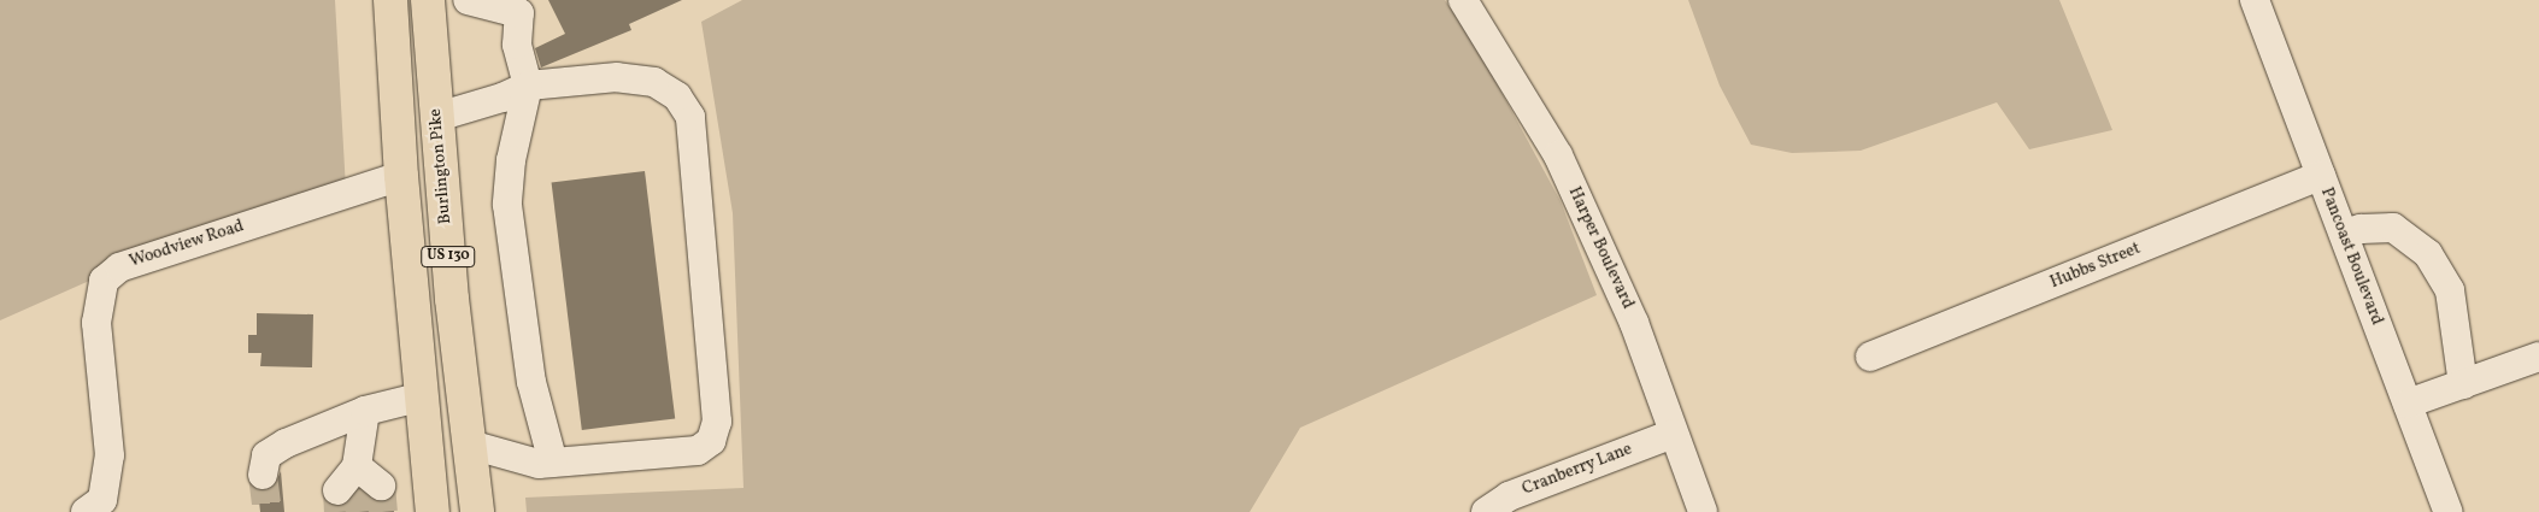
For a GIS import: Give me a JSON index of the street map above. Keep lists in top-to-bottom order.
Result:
{
  "streets": {
    "highway": ["Burlington Pike", "US 130"],
    "street": [
      "Woodview Road",
      "Harper Boulevard",
      "Pancoast Boulevard",
      "Hubbs Street",
      "Cranberry Lane"
    ]
  },
  "crossings": [
    ["Woodview Road", "US 130"],
    ["Harper Boulevard", "Cranberry Lane"],
    ["Pancoast Boulevard", "Hubbs Street"]
  ]
}
